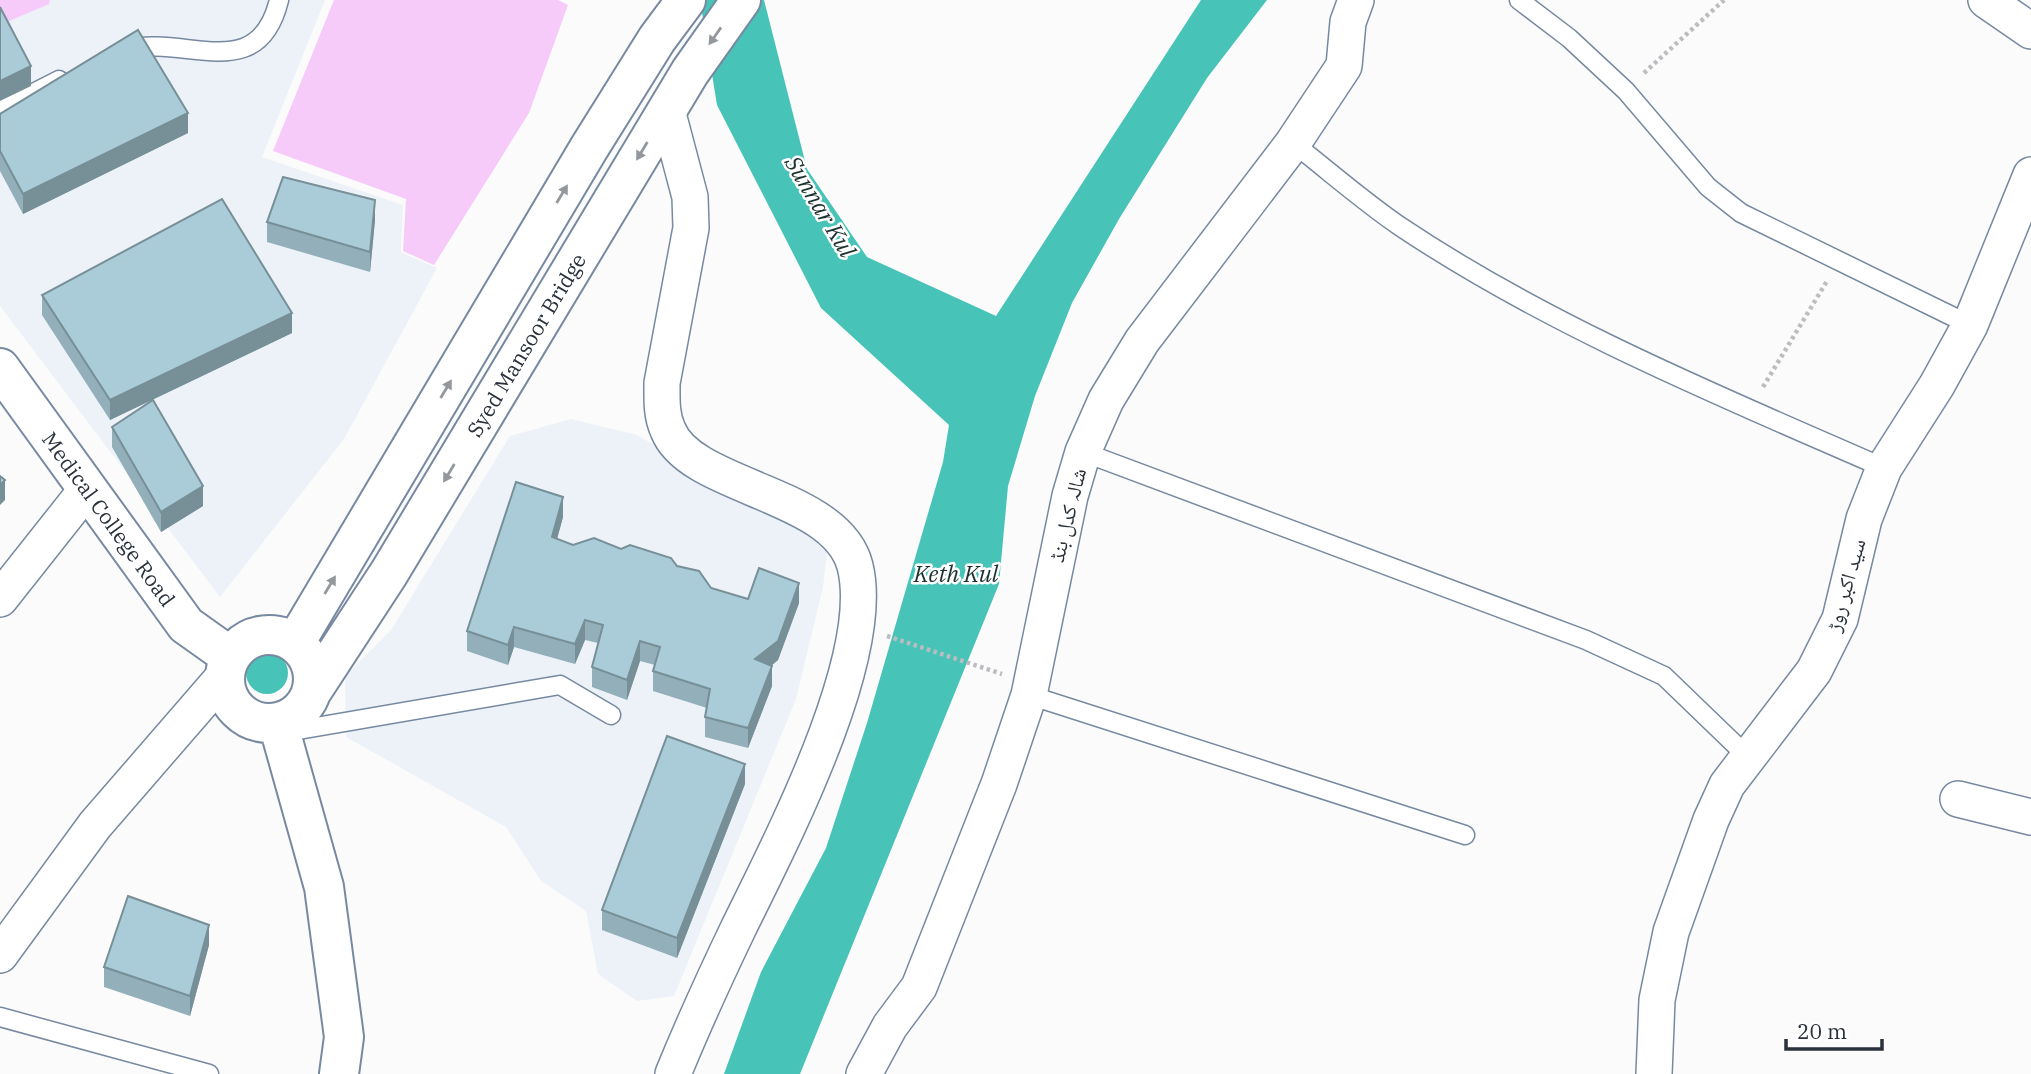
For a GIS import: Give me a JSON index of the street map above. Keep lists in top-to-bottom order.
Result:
{
  "streets": {
    "main road": ["Syed Mansoor Bridge", "Medical College Road"],
    "street": ["شالہ کدل بنڈ", "سید اکبر روڑ"]
  },
  "crossings": [
    ["Syed Mansoor Bridge", "Medical College Road"]
  ],
  "water": ["Sunnar Kul", "Keth Kul"],
  "scale_bar": "20 m"
}
